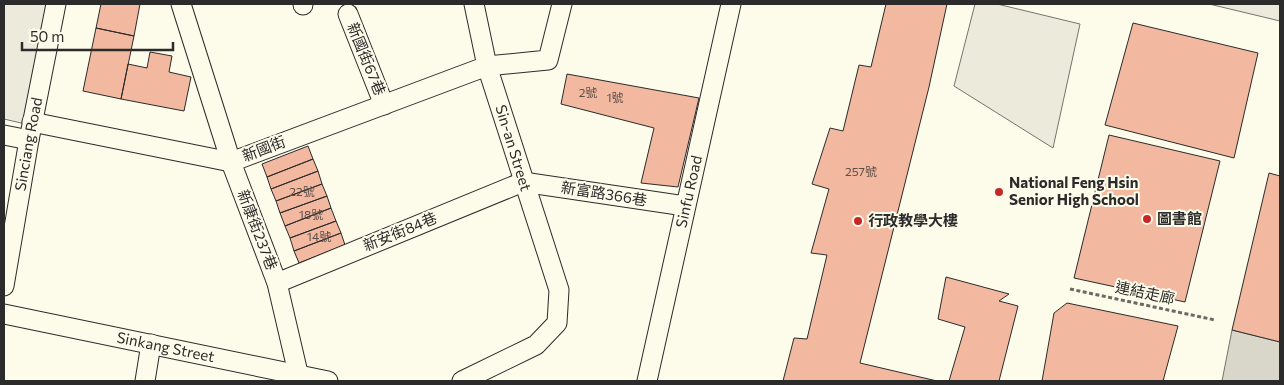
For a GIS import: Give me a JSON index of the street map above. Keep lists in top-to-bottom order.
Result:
{
  "streets": {
    "street": [
      "新國街67巷",
      "Sinciang Road",
      "Sin-an Street",
      "新國街",
      "Sinfu Road",
      "新富路366巷",
      "新康街237巷",
      "新安街84巷",
      "Sinkang Street"
    ],
    "path": ["連結走廊"]
  },
  "crossings": [
    ["新國街67巷", "新國街"],
    ["Sinciang Road", "新國街"],
    ["Sin-an Street", "新國街"],
    ["Sin-an Street", "新富路366巷"],
    ["Sin-an Street", "新安街84巷"],
    ["新國街", "新康街237巷"],
    ["Sinfu Road", "新富路366巷"],
    ["新富路366巷", "新安街84巷"],
    ["新康街237巷", "新安街84巷"],
    ["新康街237巷", "Sinkang Street"]
  ],
  "places": ["National Feng Hsin Senior High School", "圖書館", "行政教學大樓"],
  "house_numbers": [
    "2號",
    "1號",
    "257號",
    "22號",
    "18號",
    "14號"
  ],
  "scale_bar": "50 m"
}
